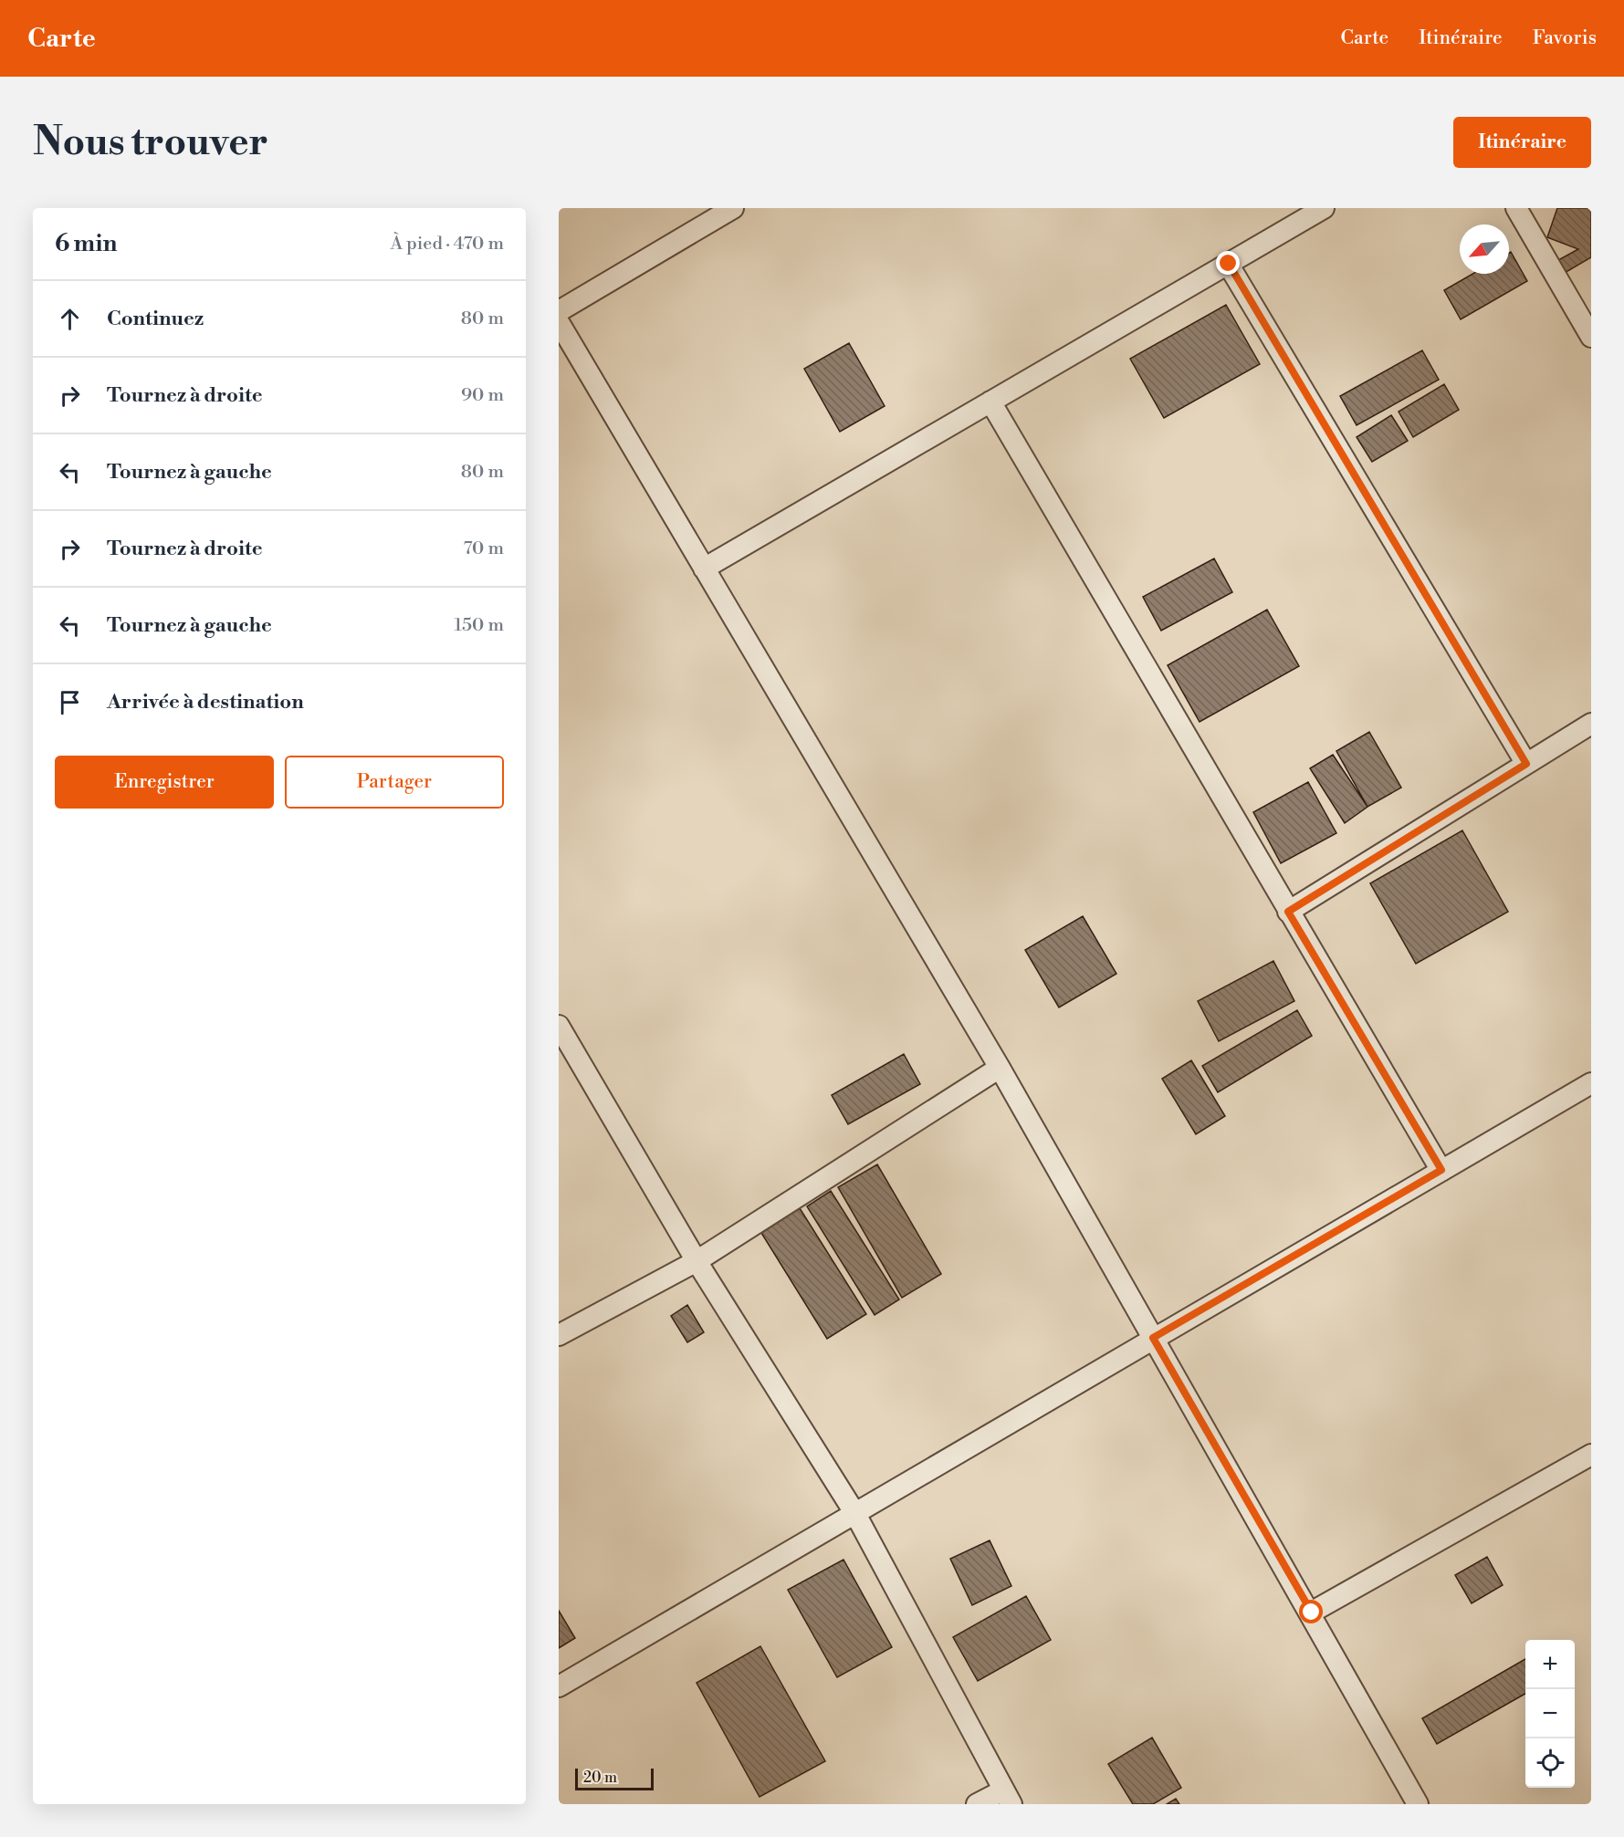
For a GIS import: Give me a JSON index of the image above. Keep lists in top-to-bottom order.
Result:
{
  "scale_bar": "20 m",
  "north": "bottom left",
  "page": {
    "header": "Carte",
    "nav": ["Carte", "Itinéraire", "Favoris"],
    "buttons": [
      "Itinéraire",
      ["Enregistrer", "Partager"]
    ],
    "title": "Nous trouver",
    "heading": ["6 min", "À pied · 470 m"],
    "list": [
      ["Continuez", "80 m"],
      ["Tournez à droite", "90 m"],
      ["Tournez à gauche", "80 m"],
      ["Tournez à droite", "70 m"],
      ["Tournez à gauche", "150 m"],
      "Arrivée à destination"
    ],
    "map_buttons": ["+", "−"],
    "scale": "20 m"
  }
}
